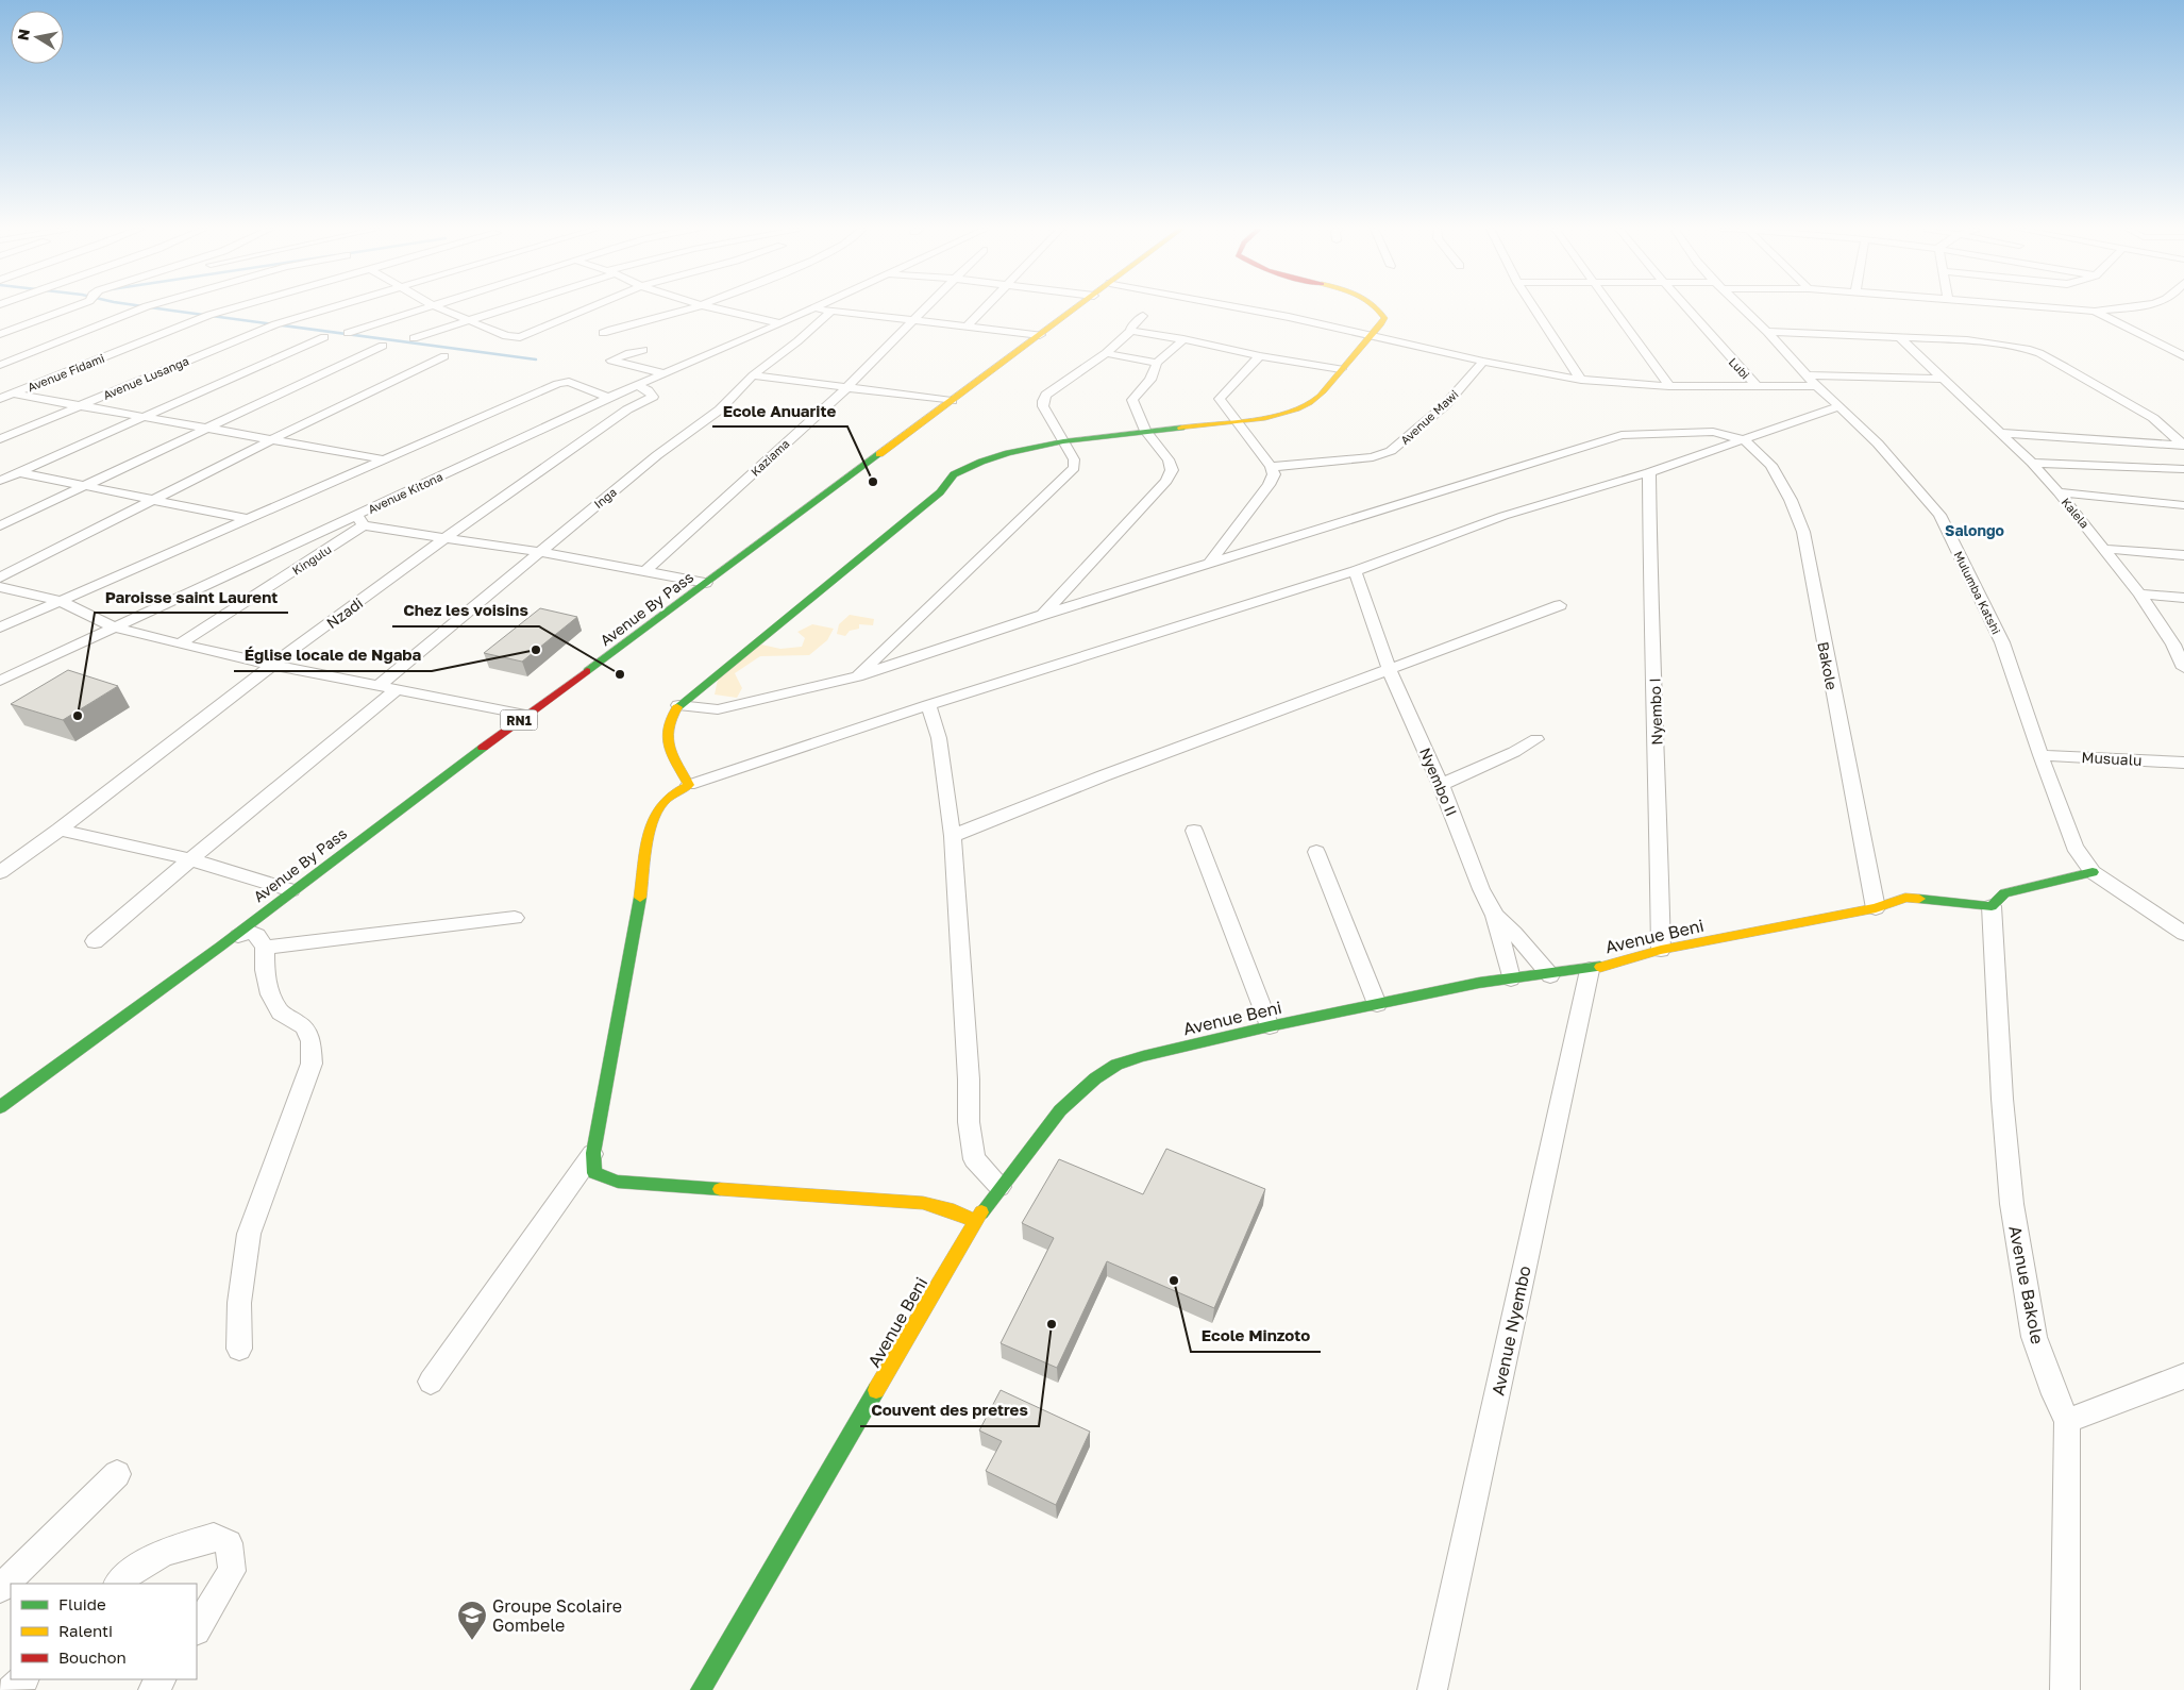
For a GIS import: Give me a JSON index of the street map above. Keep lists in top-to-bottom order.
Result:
{
  "streets": {
    "main road": ["Avenue By Pass", "RN1", "Avenue Beni"],
    "street": [
      "Lubi",
      "Avenue Fidami",
      "Avenue Lusanga",
      "Avenue Mawi",
      "Kaziama",
      "Avenue Kitona",
      "Inga",
      "Kalela",
      "Kingulu",
      "Mulumba Katshi",
      "Nzadi",
      "Bakole",
      "Nyembo I",
      "Musualu",
      "Nyembo II",
      "Avenue Bakole",
      "Avenue Nyembo"
    ]
  },
  "crossings": [
    ["Avenue Kitona", "Kingulu"],
    ["Avenue Kitona", "Nzadi"],
    ["Mulumba Katshi", "Musualu"],
    ["Bakole", "Avenue Beni"],
    ["Nyembo I", "Avenue Beni"],
    ["Nyembo II", "Avenue Beni"],
    ["Avenue Beni", "Avenue Bakole"],
    ["Avenue Beni", "Avenue Nyembo"]
  ],
  "districts": ["Salongo"],
  "places": {
    "other": [
      "Ecole Anuarite",
      "Église locale de Ngaba",
      "Chez les voisins",
      "Paroisse saint Laurent",
      "Ecole Minzoto",
      "Couvent des pretres"
    ],
    "school or university": ["Groupe Scolaire Gombele"]
  },
  "legend": ["Fluide", "Ralenti", "Bouchon"],
  "north": "left"
}
